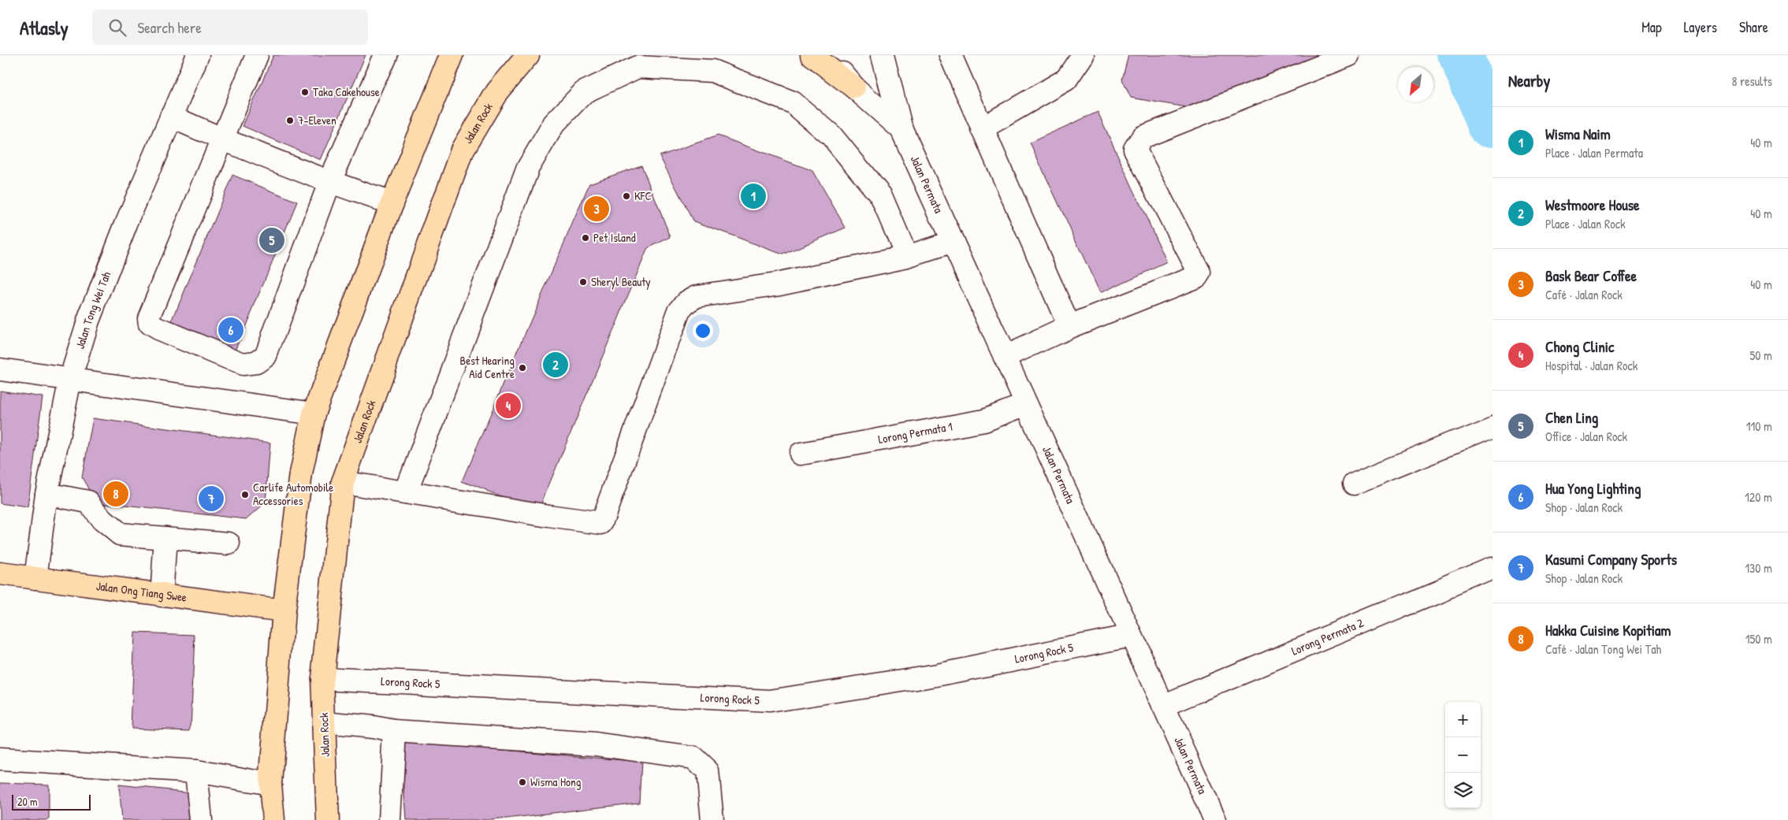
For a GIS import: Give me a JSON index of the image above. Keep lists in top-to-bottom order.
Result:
{
  "streets": {
    "main road": ["Jalan Rock", "Jalan Ong Tiang Swee"],
    "street": [
      "Jalan Permata",
      "Jalan Tong Wei Tah",
      "Lorong Permata 1",
      "Lorong Permata 2",
      "Lorong Rock 5"
    ]
  },
  "crossings": [
    ["Jalan Rock", "Lorong Rock 5"],
    ["Jalan Permata", "Lorong Permata 1"],
    ["Jalan Permata", "Lorong Permata 2"],
    ["Jalan Permata", "Lorong Rock 5"],
    ["Jalan Tong Wei Tah", "Jalan Ong Tiang Swee"]
  ],
  "places": [
    "Taka Cakehouse",
    "7-Eleven",
    "KFC",
    "Pet Island",
    "Sheryl Beauty",
    "Best Hearing Aid Centre",
    "Carlife Automobile Accessories",
    "Wisma Hong"
  ],
  "scale_bar": "20 m",
  "north": "bottom left",
  "page": {
    "header": "Atlasly",
    "search": "Search here",
    "nav": ["Map", "Layers", "Share"],
    "heading": ["Nearby", "8 results"],
    "list": [
      {
        "mark": "1",
        "name": "Wisma Naim",
        "note": "Place · Jalan Permata",
        "value": "40 m"
      },
      {
        "mark": "2",
        "name": "Westmoore House",
        "note": "Place · Jalan Rock",
        "value": "40 m"
      },
      {
        "mark": "3",
        "name": "Bask Bear Coffee",
        "note": "Café · Jalan Rock",
        "value": "40 m"
      },
      {
        "mark": "4",
        "name": "Chong Clinic",
        "note": "Hospital · Jalan Rock",
        "value": "50 m"
      },
      {
        "mark": "5",
        "name": "Chen Ling",
        "note": "Office · Jalan Rock",
        "value": "110 m"
      },
      {
        "mark": "6",
        "name": "Hua Yong Lighting",
        "note": "Shop · Jalan Rock",
        "value": "120 m"
      },
      {
        "mark": "7",
        "name": "Kasumi Company Sports",
        "note": "Shop · Jalan Rock",
        "value": "130 m"
      },
      {
        "mark": "8",
        "name": "Hakka Cuisine Kopitiam",
        "note": "Café · Jalan Tong Wei Tah",
        "value": "150 m"
      }
    ],
    "pins": [
      "1",
      "3",
      "5",
      "6",
      "2",
      "4",
      "8",
      "7"
    ],
    "map_buttons": ["+", "−"],
    "scale": "20 m"
  }
}
